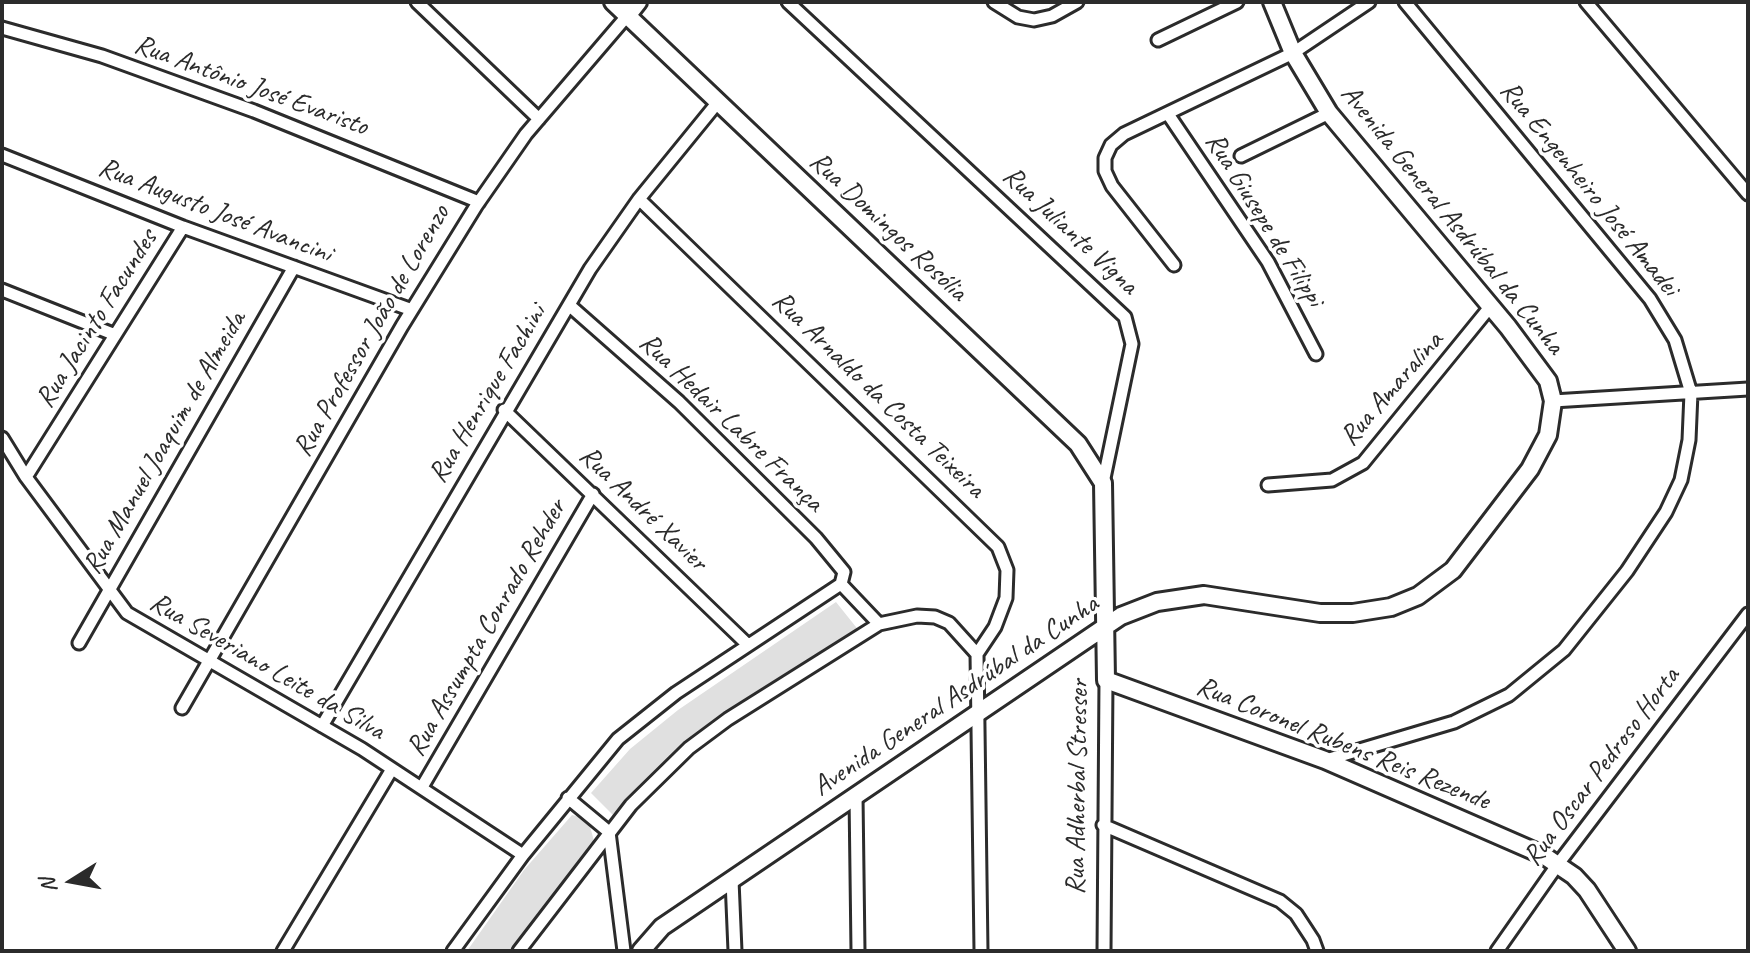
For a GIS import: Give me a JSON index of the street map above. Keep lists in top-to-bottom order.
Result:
{
  "streets": {
    "street": [
      "Rua Antônio José Evaristo",
      "Rua Engenheiro José Amadei",
      "Rua Augusto José Avancini",
      "Rua Giusepe de Filippi",
      "Avenida General Asdrúbal da Cunha",
      "Rua Domingos Rosólia",
      "Rua Juliante Vigna",
      "Rua Jacinto Facundes",
      "Rua Professor João de Lorenzo",
      "Rua Amaralina",
      "Rua Henrique Fachini",
      "Rua Arnaldo da Costa Teixeira",
      "Rua Hedair Labre França",
      "Rua Manuel Joaquim de Almeida",
      "Rua André Xavier",
      "Rua Assumpta Conrado Rehder",
      "Rua Severiano Leite da Silva",
      "Rua Coronel Rubens Reis Rezende",
      "Rua Oscar Pedroso Horta",
      "Rua Adherbal Stresser"
    ]
  },
  "crossings": [
    ["Rua Antônio José Evaristo", "Rua Professor João de Lorenzo"],
    ["Rua Engenheiro José Amadei", "Rua Coronel Rubens Reis Rezende"],
    ["Rua Augusto José Avancini", "Rua Jacinto Facundes"],
    ["Rua Augusto José Avancini", "Rua Professor João de Lorenzo"],
    ["Rua Augusto José Avancini", "Rua Manuel Joaquim de Almeida"],
    ["Avenida General Asdrúbal da Cunha", "Rua Juliante Vigna"],
    ["Avenida General Asdrúbal da Cunha", "Rua Amaralina"],
    ["Avenida General Asdrúbal da Cunha", "Rua Adherbal Stresser"],
    ["Rua Domingos Rosólia", "Rua Juliante Vigna"],
    ["Rua Domingos Rosólia", "Rua Professor João de Lorenzo"],
    ["Rua Domingos Rosólia", "Rua Henrique Fachini"],
    ["Rua Juliante Vigna", "Rua Adherbal Stresser"],
    ["Rua Jacinto Facundes", "Rua Severiano Leite da Silva"],
    ["Rua Professor João de Lorenzo", "Rua Severiano Leite da Silva"],
    ["Rua Henrique Fachini", "Rua Arnaldo da Costa Teixeira"],
    ["Rua Henrique Fachini", "Rua Hedair Labre França"],
    ["Rua Henrique Fachini", "Rua André Xavier"],
    ["Rua Henrique Fachini", "Rua Severiano Leite da Silva"],
    ["Rua Manuel Joaquim de Almeida", "Rua Severiano Leite da Silva"],
    ["Rua André Xavier", "Rua Assumpta Conrado Rehder"],
    ["Rua Assumpta Conrado Rehder", "Rua Severiano Leite da Silva"],
    ["Rua Coronel Rubens Reis Rezende", "Rua Oscar Pedroso Horta"],
    ["Rua Coronel Rubens Reis Rezende", "Rua Adherbal Stresser"]
  ],
  "north": "left"
}
